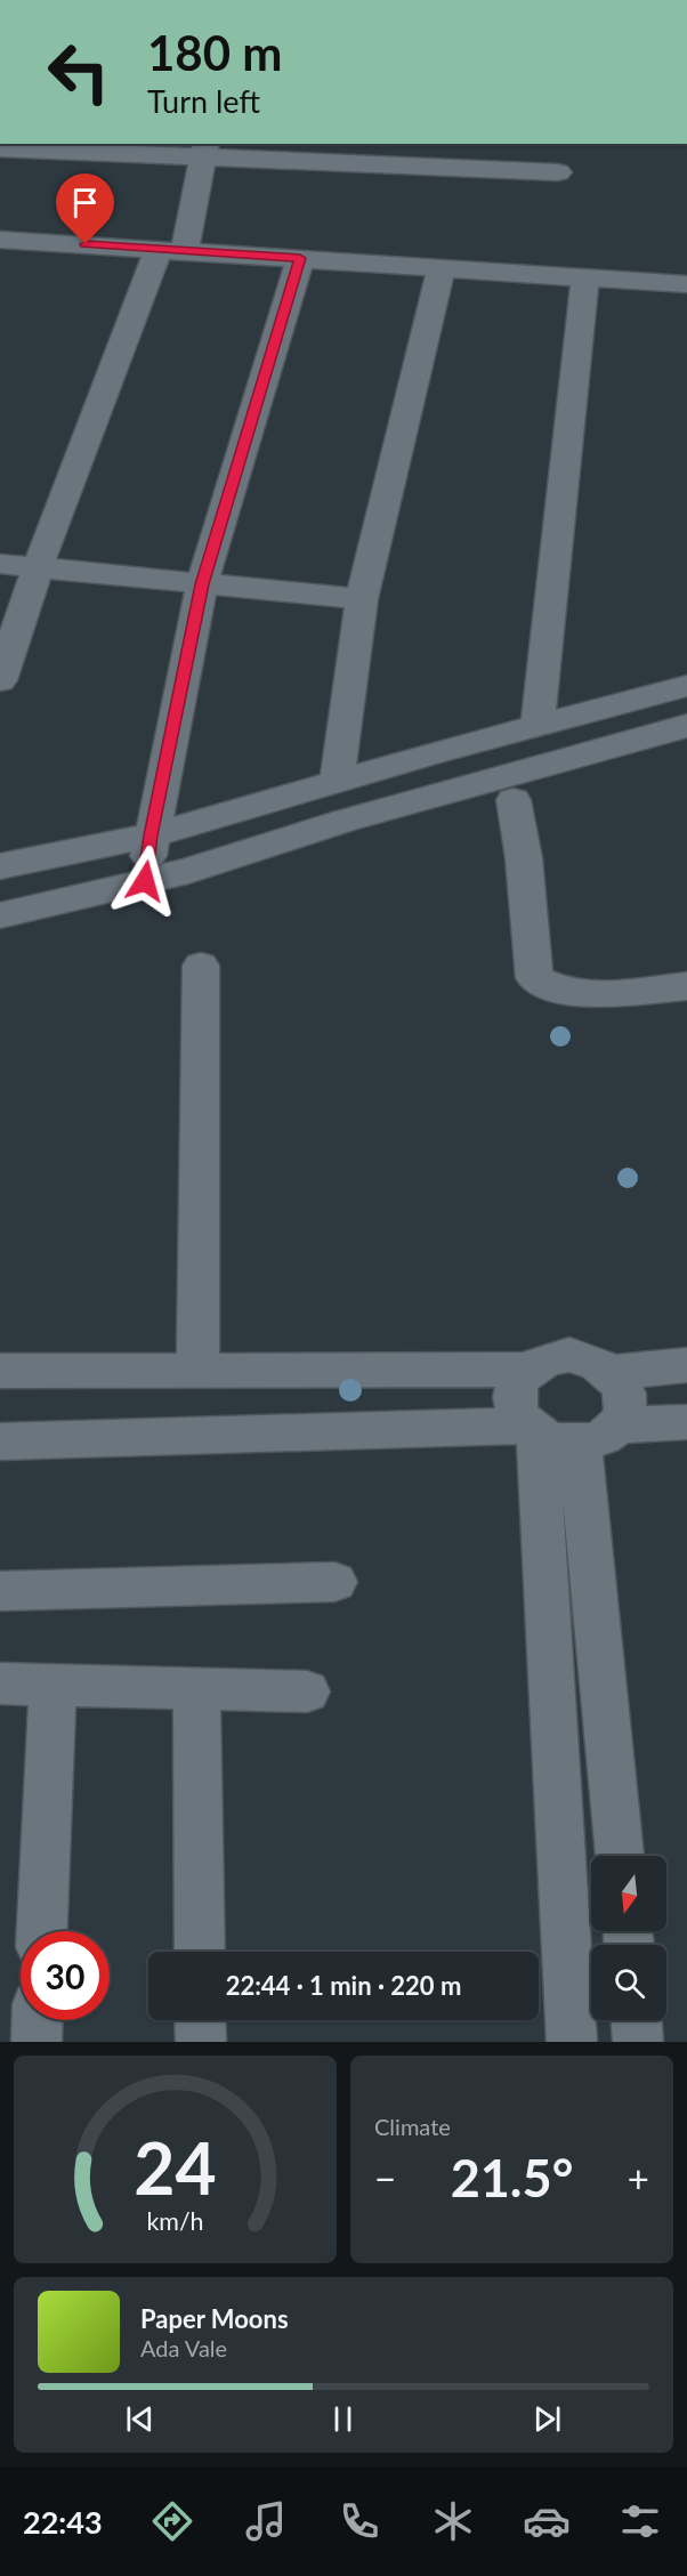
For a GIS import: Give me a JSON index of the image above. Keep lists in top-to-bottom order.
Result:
{
  "north": "bottom",
  "page": {
    "turn": ["180 m", "Turn left"],
    "limit": "30",
    "trip": "22:44 · 1 min · 220 m",
    "tile": "Climate",
    "heat": ["−", "21.5°", "+"],
    "song": ["Paper Moons", "Ada Vale"],
    "tabs": "22:43",
    "gauge": ["24", "km/h"]
  }
}
